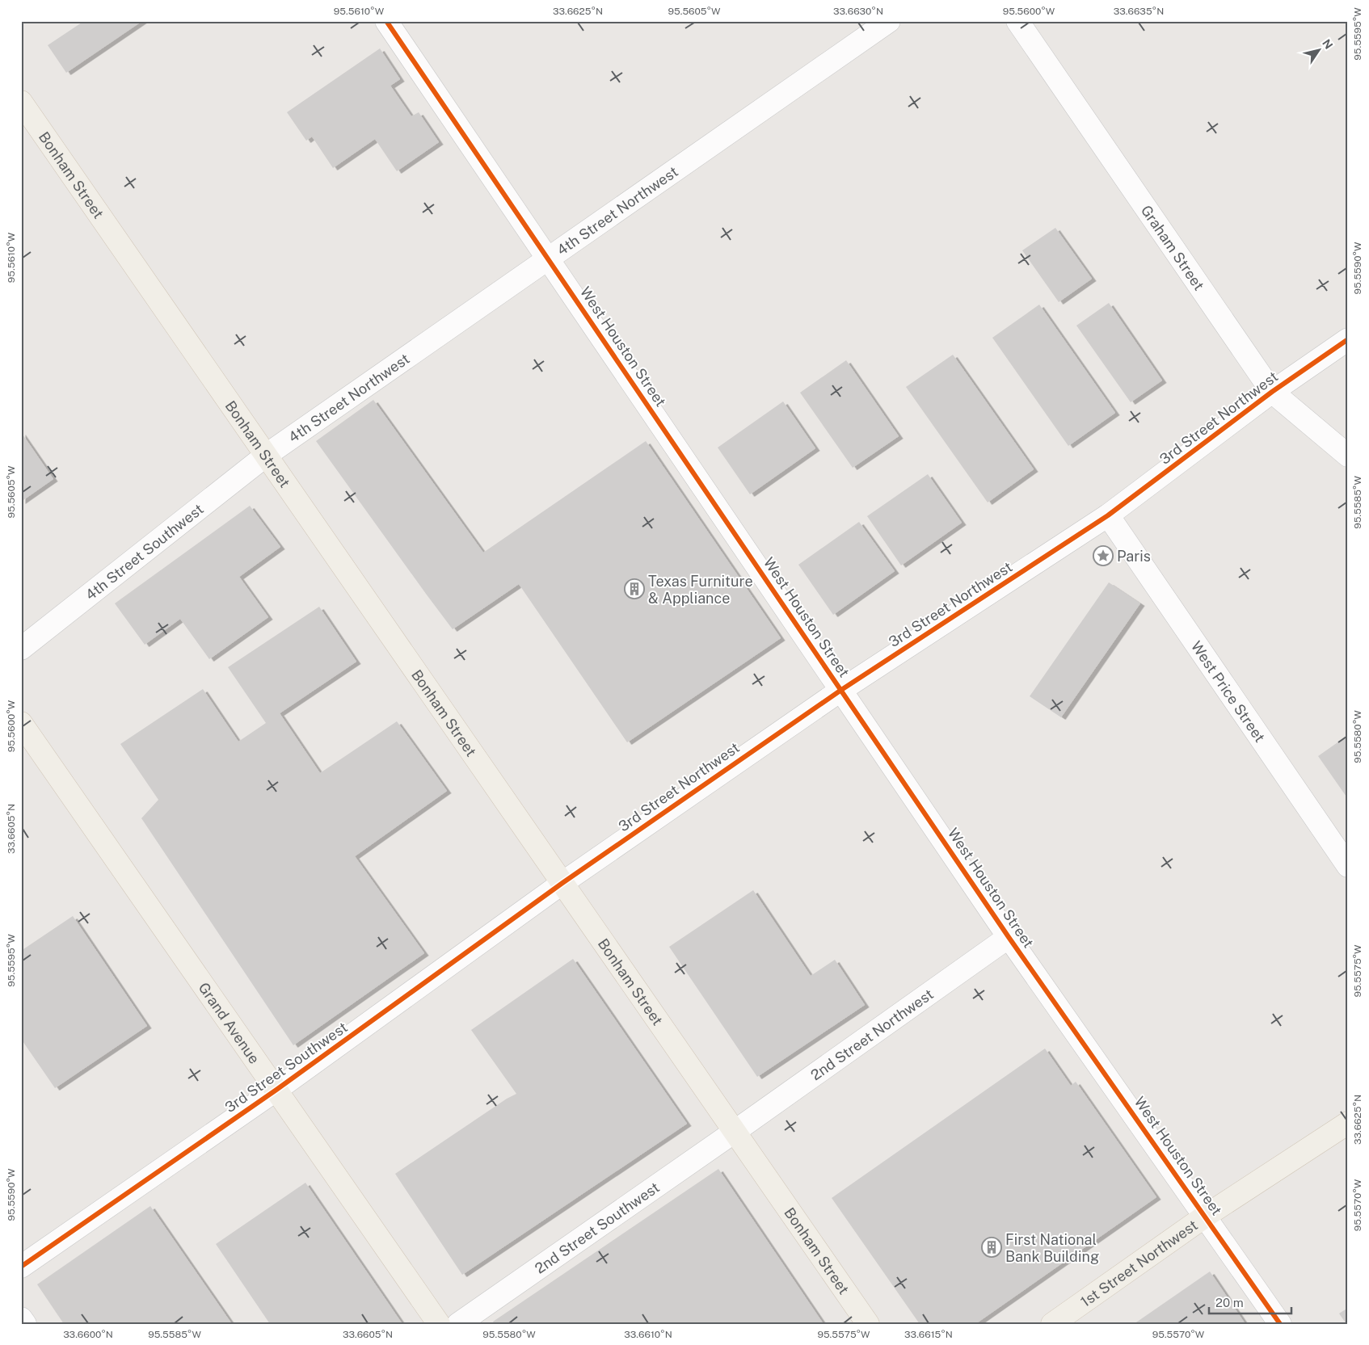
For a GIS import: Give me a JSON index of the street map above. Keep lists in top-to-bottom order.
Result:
{
  "streets": {
    "main road": ["Bonham Street", "Grand Avenue", "1st Street Northwest"],
    "street": [
      "4th Street Northwest",
      "Graham Street",
      "West Houston Street",
      "3rd Street Northwest",
      "4th Street Southwest",
      "West Price Street",
      "2nd Street Northwest",
      "3rd Street Southwest",
      "2nd Street Southwest"
    ]
  },
  "crossings": [
    ["Bonham Street", "4th Street Northwest"],
    ["Bonham Street", "3rd Street Northwest"],
    ["Bonham Street", "4th Street Southwest"],
    ["Bonham Street", "2nd Street Northwest"],
    ["Bonham Street", "3rd Street Southwest"],
    ["Bonham Street", "2nd Street Southwest"],
    ["4th Street Northwest", "West Houston Street"],
    ["4th Street Northwest", "4th Street Southwest"],
    ["Graham Street", "3rd Street Northwest"],
    ["West Houston Street", "3rd Street Northwest"],
    ["West Houston Street", "2nd Street Northwest"],
    ["West Houston Street", "1st Street Northwest"],
    ["3rd Street Northwest", "West Price Street"],
    ["3rd Street Northwest", "3rd Street Southwest"],
    ["Grand Avenue", "3rd Street Southwest"],
    ["2nd Street Northwest", "2nd Street Southwest"]
  ],
  "places": {
    "place": ["Paris"],
    "building": ["Texas Furniture & Appliance", "First National Bank Building"]
  },
  "scale_bar": "20 m",
  "north": "top right",
  "coordinates": [
    "95.5610°W",
    "33.6625°N",
    "95.5605°W",
    "33.6630°N",
    "95.5600°W",
    "33.6635°N",
    "95.5595°W",
    "95.5590°W",
    "95.5585°W",
    "95.5580°W",
    "33.6605°N",
    "95.5575°W",
    "95.5570°W",
    "33.6600°N",
    "33.6610°N",
    "33.6615°N"
  ]
}
